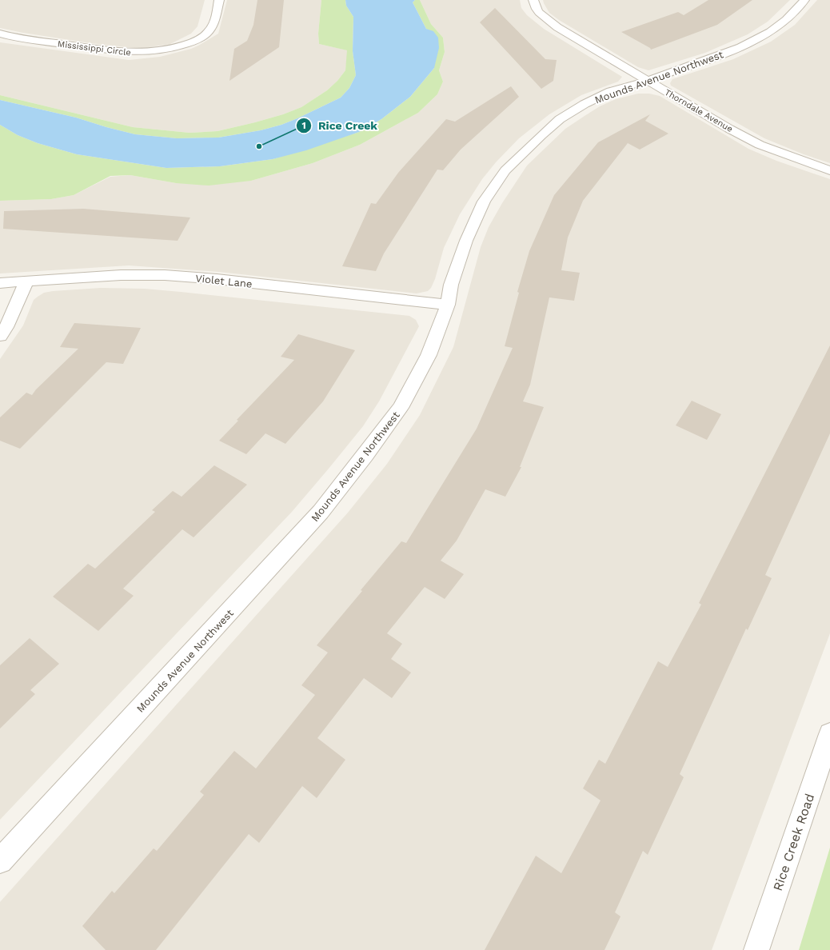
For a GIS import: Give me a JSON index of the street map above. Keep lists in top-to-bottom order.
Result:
{
  "streets": {
    "street": [
      "Mississippi Circle",
      "Mounds Avenue Northwest",
      "Thorndale Avenue",
      "Violet Lane",
      "Rice Creek Road"
    ]
  },
  "crossings": [
    ["Mounds Avenue Northwest", "Thorndale Avenue"],
    ["Mounds Avenue Northwest", "Violet Lane"]
  ],
  "places": ["Rice Creek"]
}
